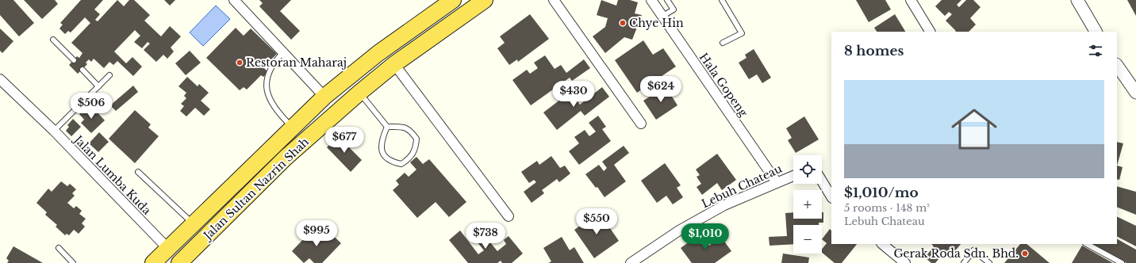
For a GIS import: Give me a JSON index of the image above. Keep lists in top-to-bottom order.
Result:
{
  "streets": {
    "highway": ["Jalan Sultan Nazrin Shah"],
    "street": ["Hala Gopeng", "Jalan Lumba Kuda", "Lebuh Chateau"]
  },
  "crossings": [
    ["Hala Gopeng", "Lebuh Chateau"],
    ["Jalan Lumba Kuda", "Jalan Sultan Nazrin Shah"]
  ],
  "places": ["Chye Hin", "Restoran Maharaj", "Gerak Roda Sdn. Bhd."],
  "page": {
    "heading": "8 homes",
    "list": [
      {
        "name": "$1,010/mo",
        "note": "5 rooms · 148 m² · Lebuh Chateau"
      }
    ],
    "price": [
      "$624",
      "$430",
      "$506",
      "$677",
      "$550",
      "$995",
      "$738",
      "$1,010"
    ],
    "map_buttons": ["+", "−"]
  }
}
